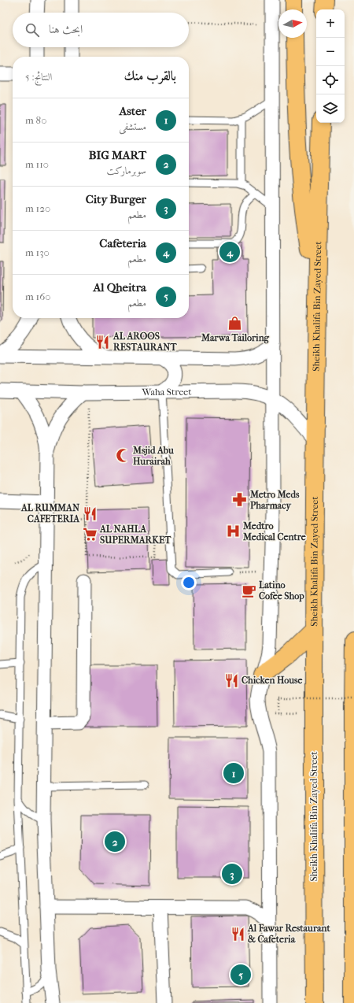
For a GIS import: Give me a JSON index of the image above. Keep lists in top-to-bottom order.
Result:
{
  "streets": {
    "main road": ["Sheikh Khalifa Bin Zayed Street"],
    "street": ["Waha Street"]
  },
  "crossings": [
    ["Sheikh Khalifa Bin Zayed Street", "Waha Street"]
  ],
  "places": {
    "shop": ["Marwa Tailoring"],
    "restaurant": [
      "AL AROOS RESTAURANT",
      "AL RUMMAN CAFETERIA",
      "Chicken House",
      "Al Fawar Restaurant & Cafeteria"
    ],
    "mosque": ["Msjid Abu Hurairah"],
    "pharmacy": ["Metro Meds Pharmacy"],
    "hospital": ["Medtro Medical Centre"],
    "supermarket": ["AL NAHLA SUPERMARKET"],
    "cafe": ["Latino Cofee Shop"]
  },
  "north": "right",
  "page": {
    "map_buttons": ["+", "−"],
    "search": "ابحث هنا",
    "heading": ["بالقرب منك", "النتائج: 5"],
    "list": [
      {
        "mark": "1",
        "name": "Aster",
        "note": "مستشفى",
        "value": "80 m"
      },
      {
        "mark": "2",
        "name": "BIG MART",
        "note": "سوبرماركت",
        "value": "110 m"
      },
      {
        "mark": "3",
        "name": "City Burger",
        "note": "مطعم",
        "value": "120 m"
      },
      {
        "mark": "4",
        "name": "Cafeteria",
        "note": "مطعم",
        "value": "130 m"
      },
      {
        "mark": "5",
        "name": "Al Qheitra",
        "note": "مطعم",
        "value": "160 m"
      }
    ],
    "pins": [
      "4",
      "1",
      "2",
      "3",
      "5"
    ]
  }
}
